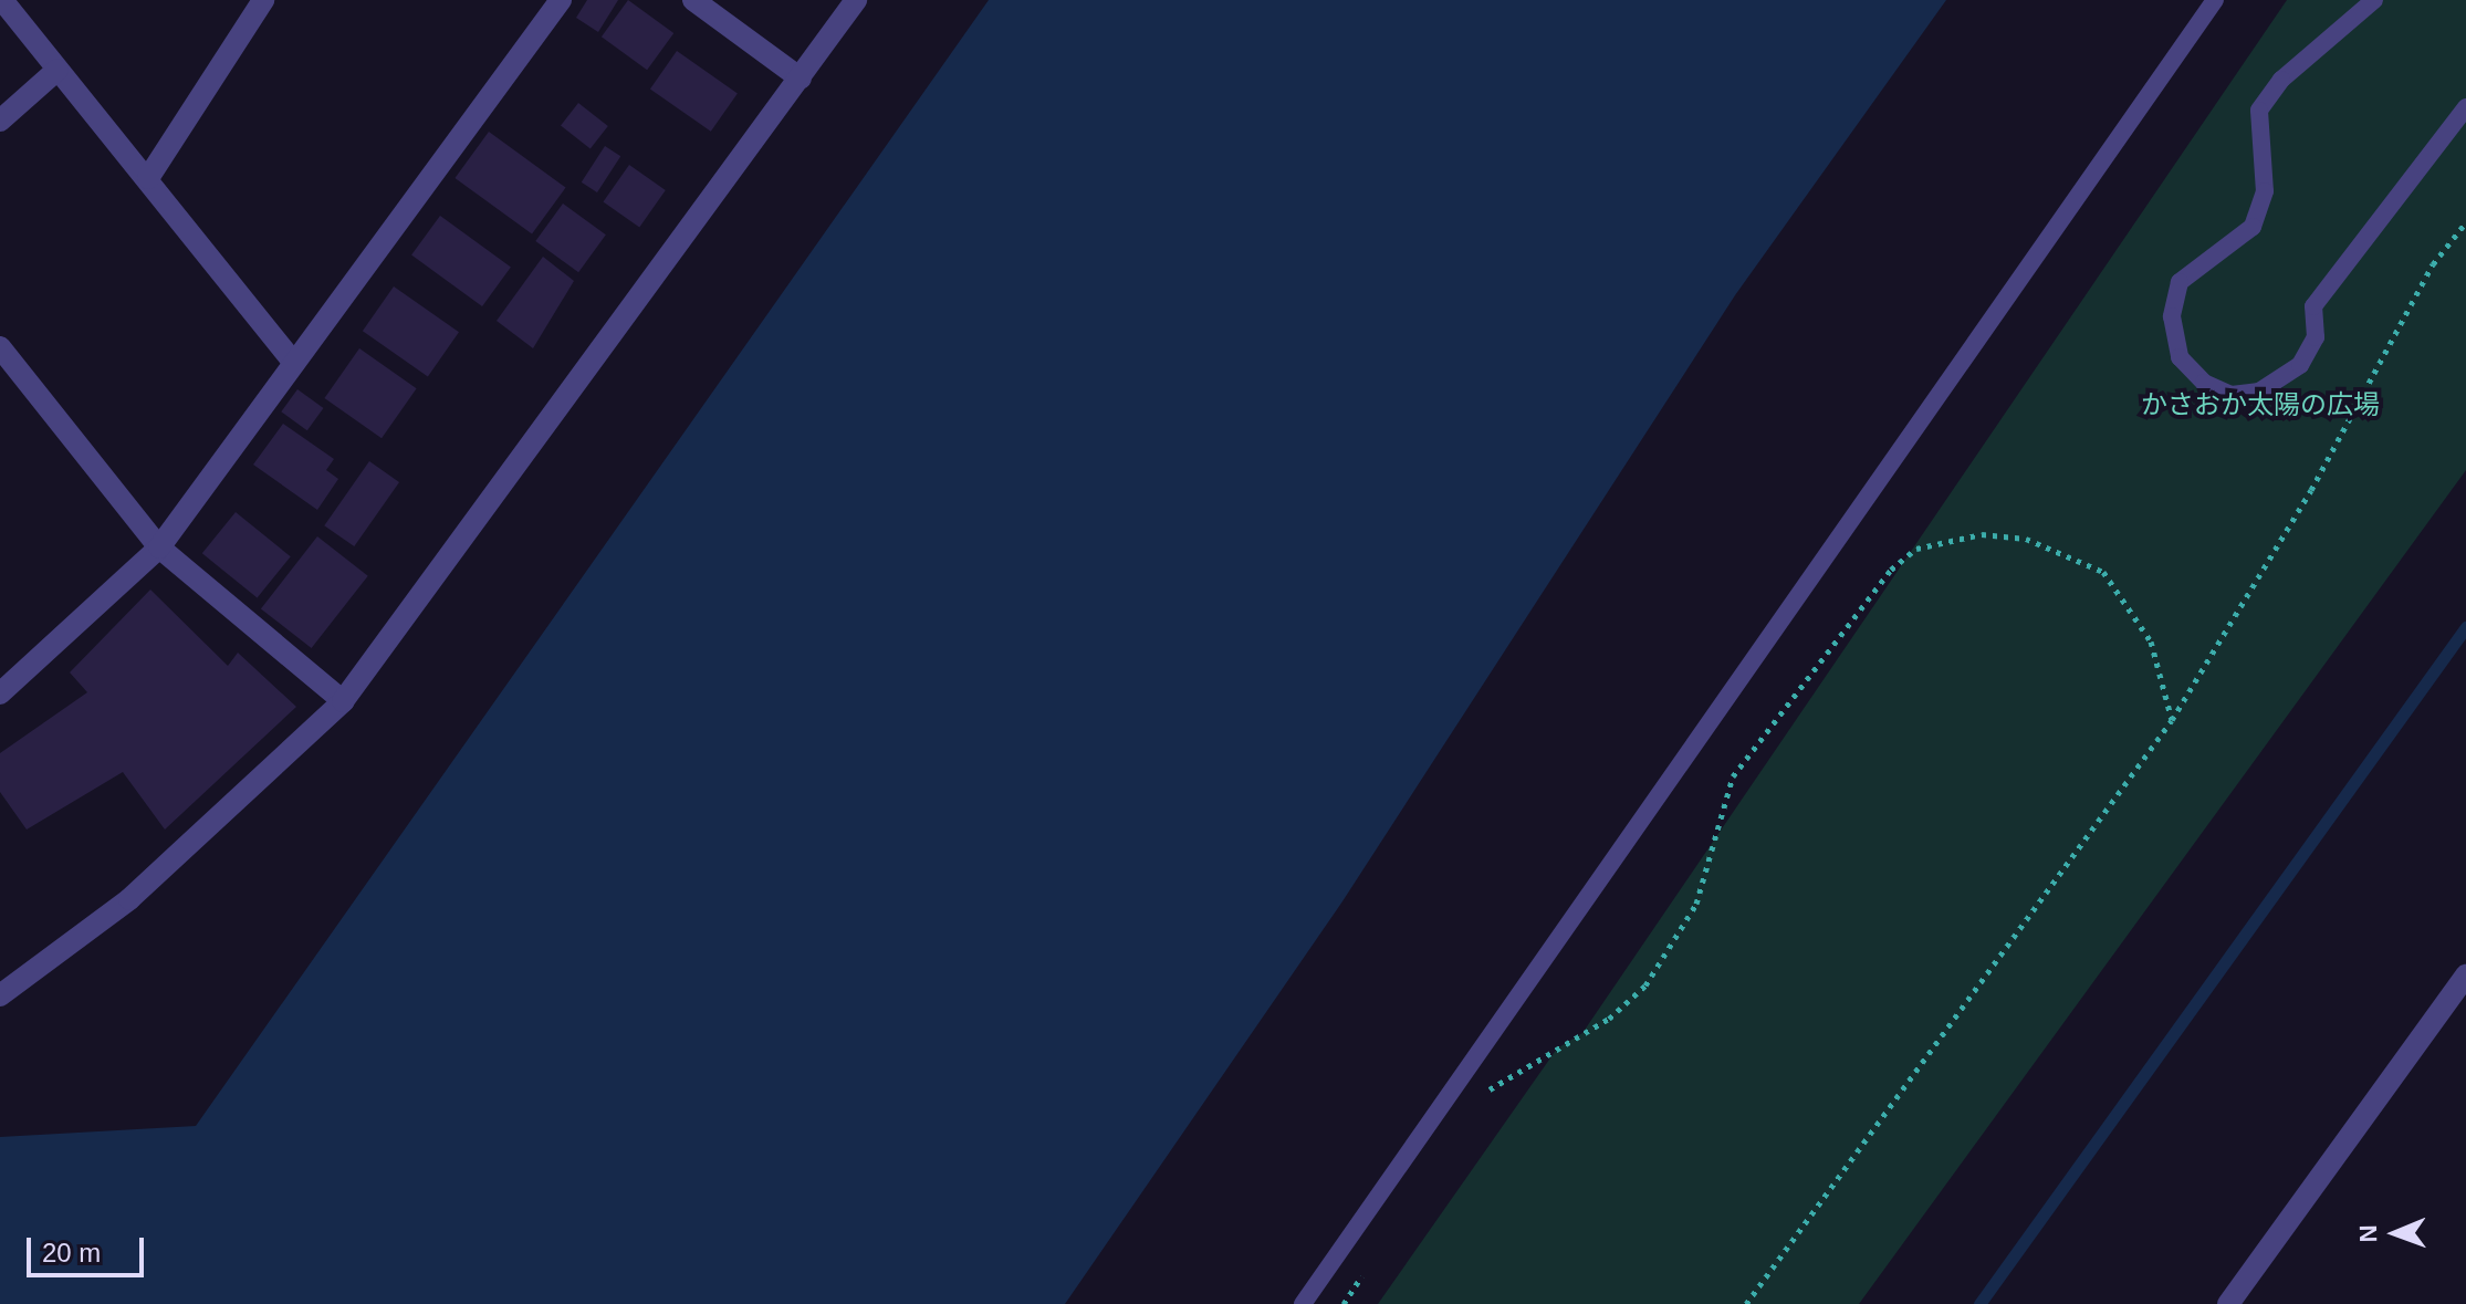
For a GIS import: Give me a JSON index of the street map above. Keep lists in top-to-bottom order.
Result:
{
  "parks": ["かさおか太陽の広場"],
  "scale_bar": "20 m",
  "north": "left"
}
